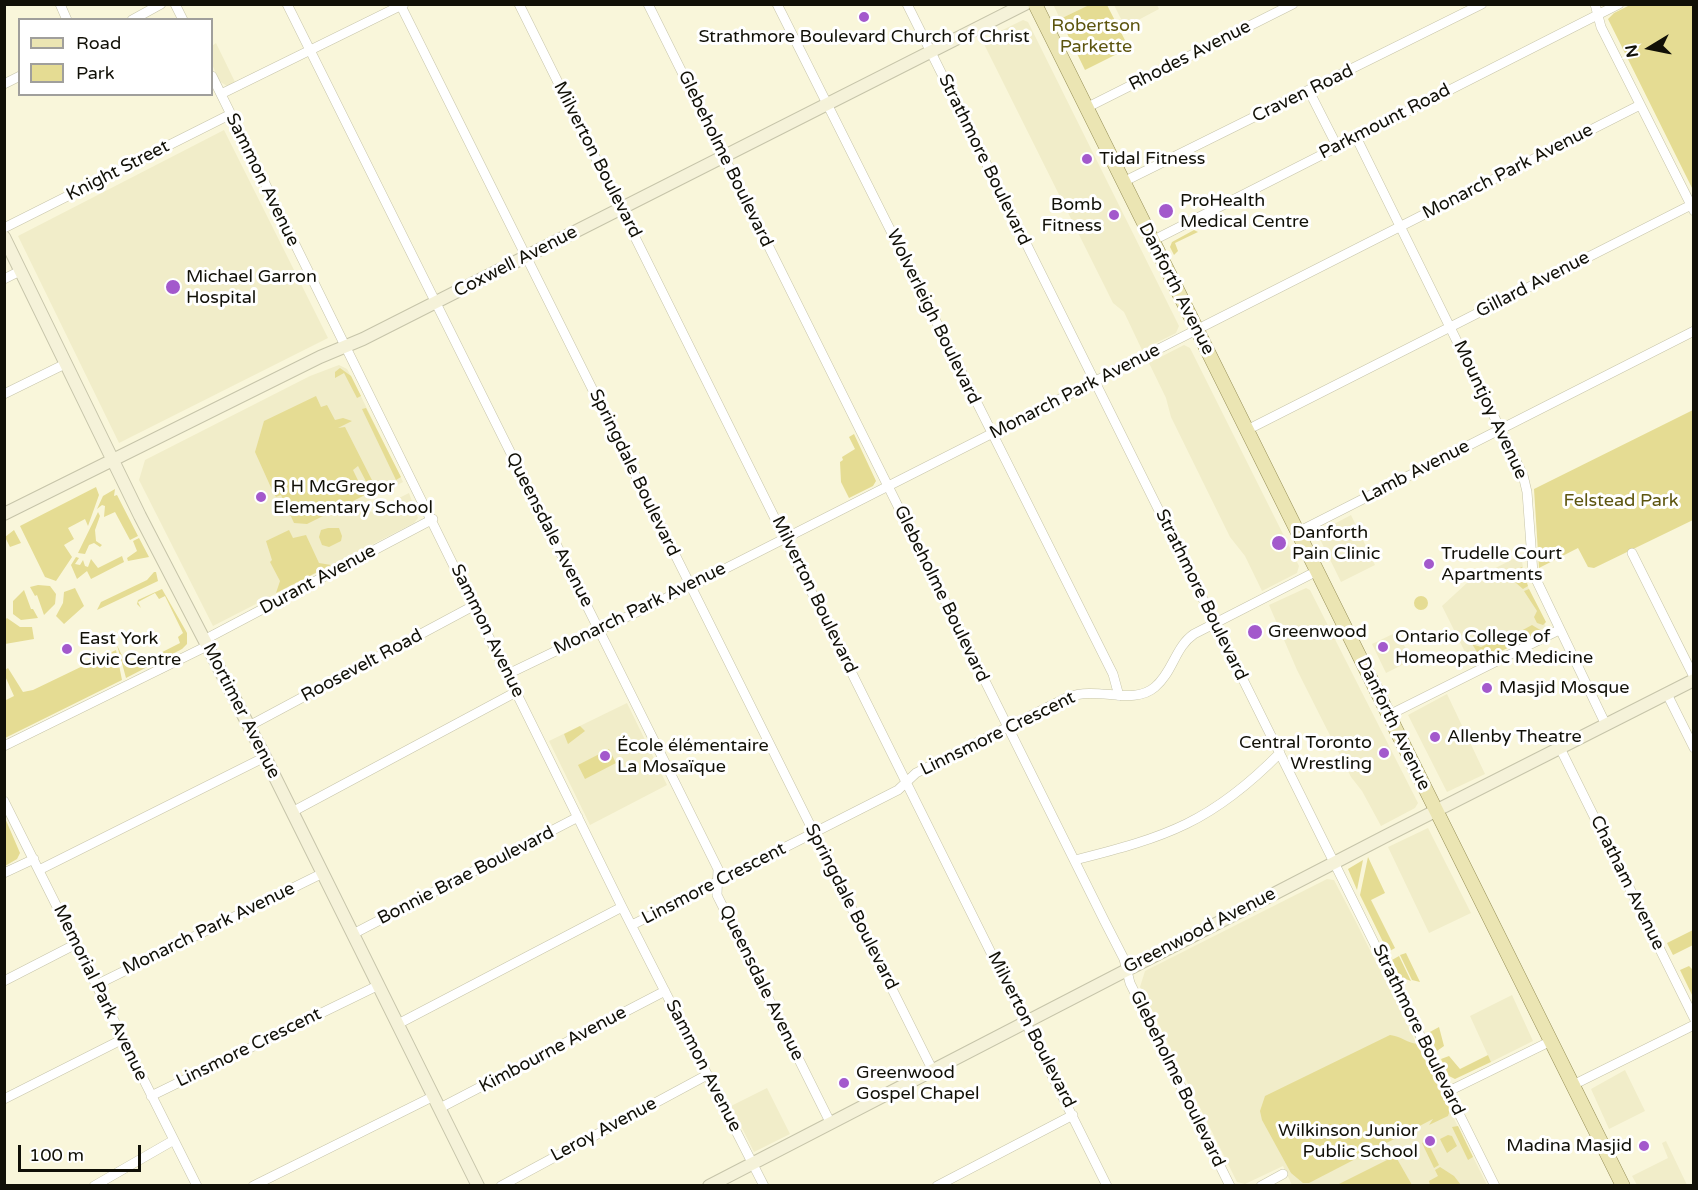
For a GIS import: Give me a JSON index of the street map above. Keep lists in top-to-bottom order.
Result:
{
  "streets": {
    "main road": ["Danforth Avenue"],
    "street": [
      "Rhodes Avenue",
      "Craven Road",
      "Parkmount Road",
      "Glebeholme Boulevard",
      "Milverton Boulevard",
      "Strathmore Boulevard",
      "Knight Street",
      "Monarch Park Avenue",
      "Sammon Avenue",
      "Coxwell Avenue",
      "Gillard Avenue",
      "Wolverleigh Boulevard",
      "Mountjoy Avenue",
      "Lamb Avenue",
      "Springdale Boulevard",
      "Queensdale Avenue",
      "Durant Avenue",
      "Roosevelt Road",
      "Mortimer Avenue",
      "Linnsmore Crescent",
      "Bonnie Brae Boulevard",
      "Chatham Avenue",
      "Linsmore Crescent",
      "Greenwood Avenue",
      "Memorial Park Avenue",
      "Kimbourne Avenue",
      "Leroy Avenue"
    ]
  },
  "crossings": [
    ["Rhodes Avenue", "Danforth Avenue"],
    ["Craven Road", "Danforth Avenue"],
    ["Parkmount Road", "Danforth Avenue"],
    ["Parkmount Road", "Mountjoy Avenue"],
    ["Glebeholme Boulevard", "Monarch Park Avenue"],
    ["Glebeholme Boulevard", "Coxwell Avenue"],
    ["Glebeholme Boulevard", "Linnsmore Crescent"],
    ["Glebeholme Boulevard", "Greenwood Avenue"],
    ["Milverton Boulevard", "Monarch Park Avenue"],
    ["Milverton Boulevard", "Coxwell Avenue"],
    ["Milverton Boulevard", "Linnsmore Crescent"],
    ["Milverton Boulevard", "Greenwood Avenue"],
    ["Strathmore Boulevard", "Monarch Park Avenue"],
    ["Strathmore Boulevard", "Coxwell Avenue"],
    ["Strathmore Boulevard", "Linnsmore Crescent"],
    ["Strathmore Boulevard", "Greenwood Avenue"],
    ["Knight Street", "Sammon Avenue"],
    ["Monarch Park Avenue", "Sammon Avenue"],
    ["Monarch Park Avenue", "Danforth Avenue"],
    ["Monarch Park Avenue", "Wolverleigh Boulevard"],
    ["Monarch Park Avenue", "Mountjoy Avenue"],
    ["Monarch Park Avenue", "Springdale Boulevard"],
    ["Monarch Park Avenue", "Queensdale Avenue"],
    ["Monarch Park Avenue", "Mortimer Avenue"],
    ["Monarch Park Avenue", "Memorial Park Avenue"],
    ["Sammon Avenue", "Coxwell Avenue"],
    ["Sammon Avenue", "Durant Avenue"],
    ["Sammon Avenue", "Roosevelt Road"],
    ["Sammon Avenue", "Bonnie Brae Boulevard"],
    ["Sammon Avenue", "Linsmore Crescent"],
    ["Sammon Avenue", "Greenwood Avenue"],
    ["Sammon Avenue", "Kimbourne Avenue"],
    ["Sammon Avenue", "Leroy Avenue"],
    ["Coxwell Avenue", "Wolverleigh Boulevard"],
    ["Coxwell Avenue", "Springdale Boulevard"],
    ["Coxwell Avenue", "Queensdale Avenue"],
    ["Coxwell Avenue", "Mortimer Avenue"],
    ["Gillard Avenue", "Danforth Avenue"],
    ["Gillard Avenue", "Mountjoy Avenue"],
    ["Danforth Avenue", "Lamb Avenue"],
    ["Danforth Avenue", "Linnsmore Crescent"],
    ["Danforth Avenue", "Greenwood Avenue"],
    ["Wolverleigh Boulevard", "Linnsmore Crescent"],
    ["Mountjoy Avenue", "Lamb Avenue"],
    ["Mountjoy Avenue", "Greenwood Avenue"],
    ["Springdale Boulevard", "Linsmore Crescent"],
    ["Springdale Boulevard", "Greenwood Avenue"],
    ["Queensdale Avenue", "Linsmore Crescent"],
    ["Queensdale Avenue", "Greenwood Avenue"],
    ["Durant Avenue", "Mortimer Avenue"],
    ["Roosevelt Road", "Mortimer Avenue"],
    ["Mortimer Avenue", "Bonnie Brae Boulevard"],
    ["Mortimer Avenue", "Linsmore Crescent"],
    ["Mortimer Avenue", "Kimbourne Avenue"],
    ["Linnsmore Crescent", "Linsmore Crescent"],
    ["Chatham Avenue", "Greenwood Avenue"],
    ["Linsmore Crescent", "Memorial Park Avenue"]
  ],
  "parks": ["Robertson Parkette", "Felstead Park"],
  "places": [
    "Strathmore Boulevard Church of Christ",
    "Tidal Fitness",
    "ProHealth Medical Centre",
    "Bomb Fitness",
    "Michael Garron Hospital",
    "R H McGregor Elementary School",
    "Danforth Pain Clinic",
    "Trudelle Court Apartments",
    "Greenwood",
    "Ontario College of Homeopathic Medicine",
    "East York Civic Centre",
    "Masjid Mosque",
    "Allenby Theatre",
    "Central Toronto Wrestling",
    "École élémentaire La Mosaïque",
    "Greenwood Gospel Chapel",
    "Wilkinson Junior Public School",
    "Madina Masjid"
  ],
  "legend": ["Road", "Park"],
  "scale_bar": "100 m",
  "north": "left"
}
